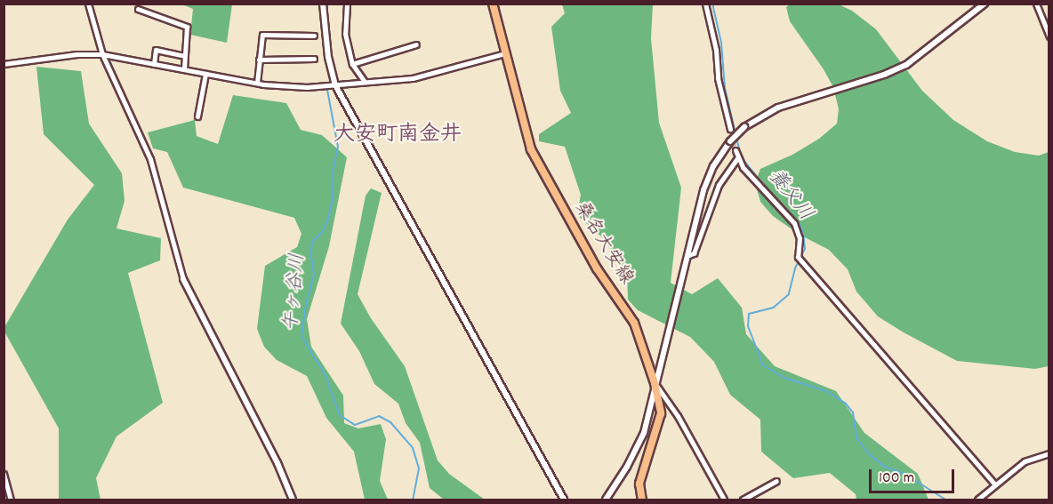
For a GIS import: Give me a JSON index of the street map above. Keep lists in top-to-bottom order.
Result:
{
  "streets": {
    "main road": ["桑名大安線"]
  },
  "districts": ["大安町南金井"],
  "water": ["養父川", "午ヶ谷川"],
  "scale_bar": "100 m"
}
